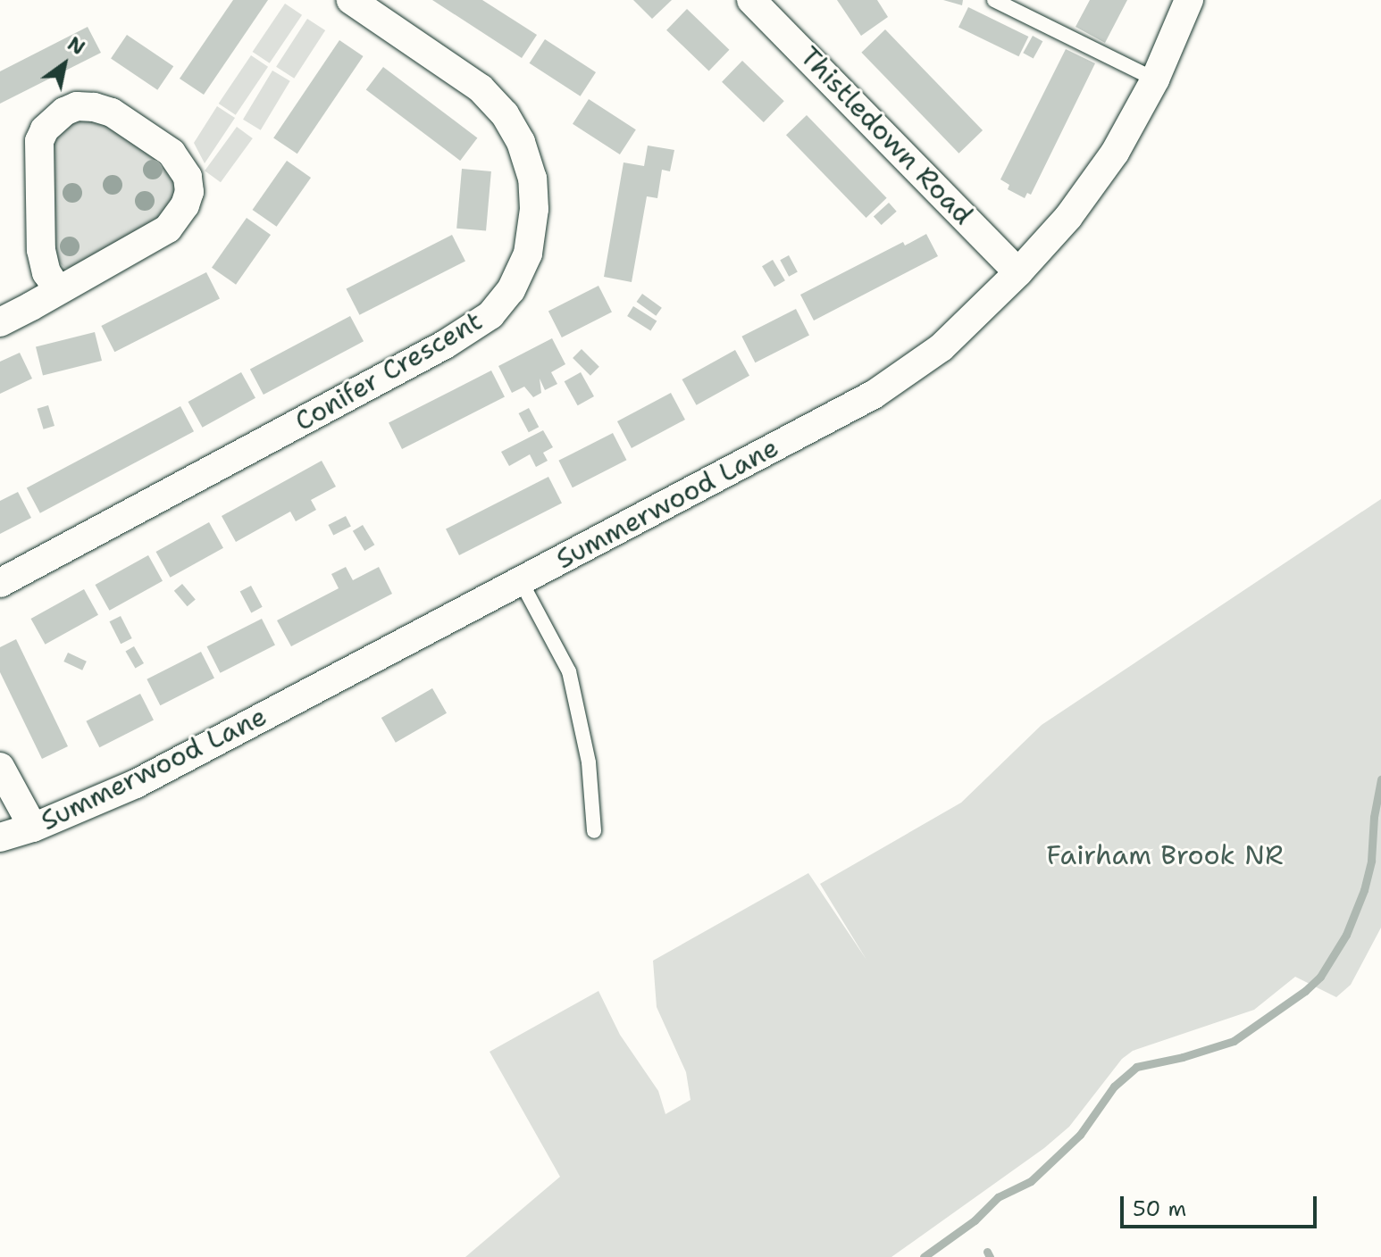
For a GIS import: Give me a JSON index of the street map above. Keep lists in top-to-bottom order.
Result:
{
  "streets": {
    "street": ["Thistledown Road", "Conifer Crescent", "Summerwood Lane"]
  },
  "crossings": [
    ["Thistledown Road", "Summerwood Lane"]
  ],
  "parks": ["Fairham Brook NR"],
  "scale_bar": "50 m",
  "north": "top right"
}
